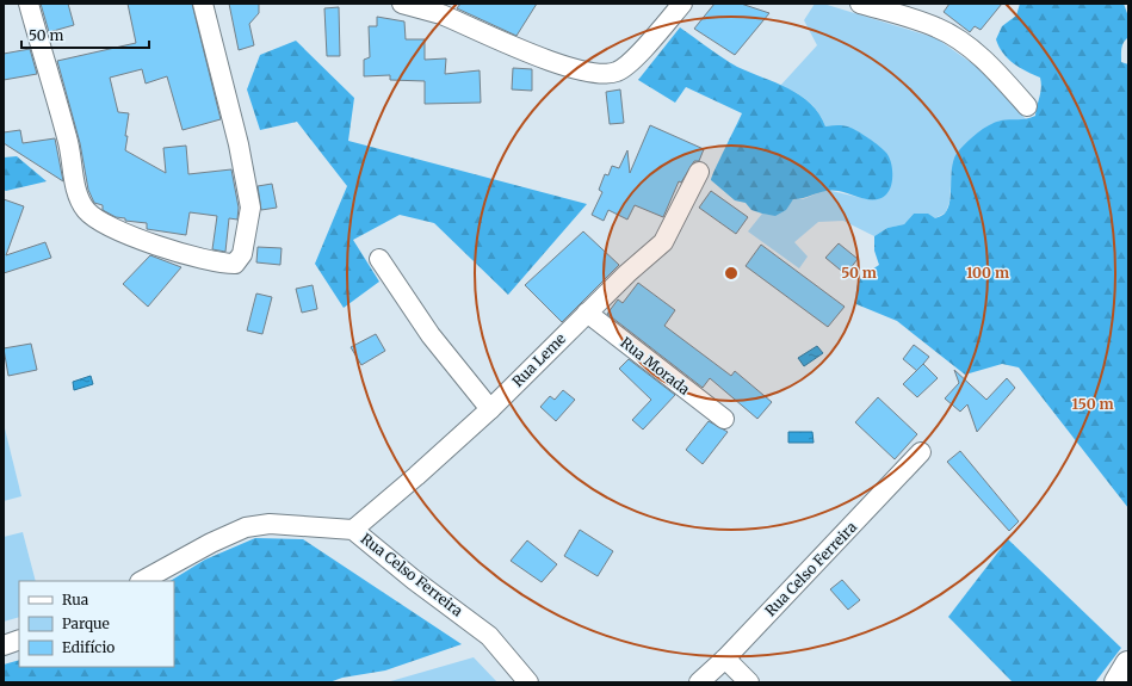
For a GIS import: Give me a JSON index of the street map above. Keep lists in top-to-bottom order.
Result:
{
  "streets": {
    "street": ["Rua Leme", "Rua Morada", "Rua Celso Ferreira"]
  },
  "crossings": [
    ["Rua Leme", "Rua Morada"],
    ["Rua Leme", "Rua Celso Ferreira"]
  ],
  "legend": ["Rua", "Parque", "Edifício"],
  "scale_bar": "50 m",
  "rings": ["50 m", "100 m", "150 m"]
}
